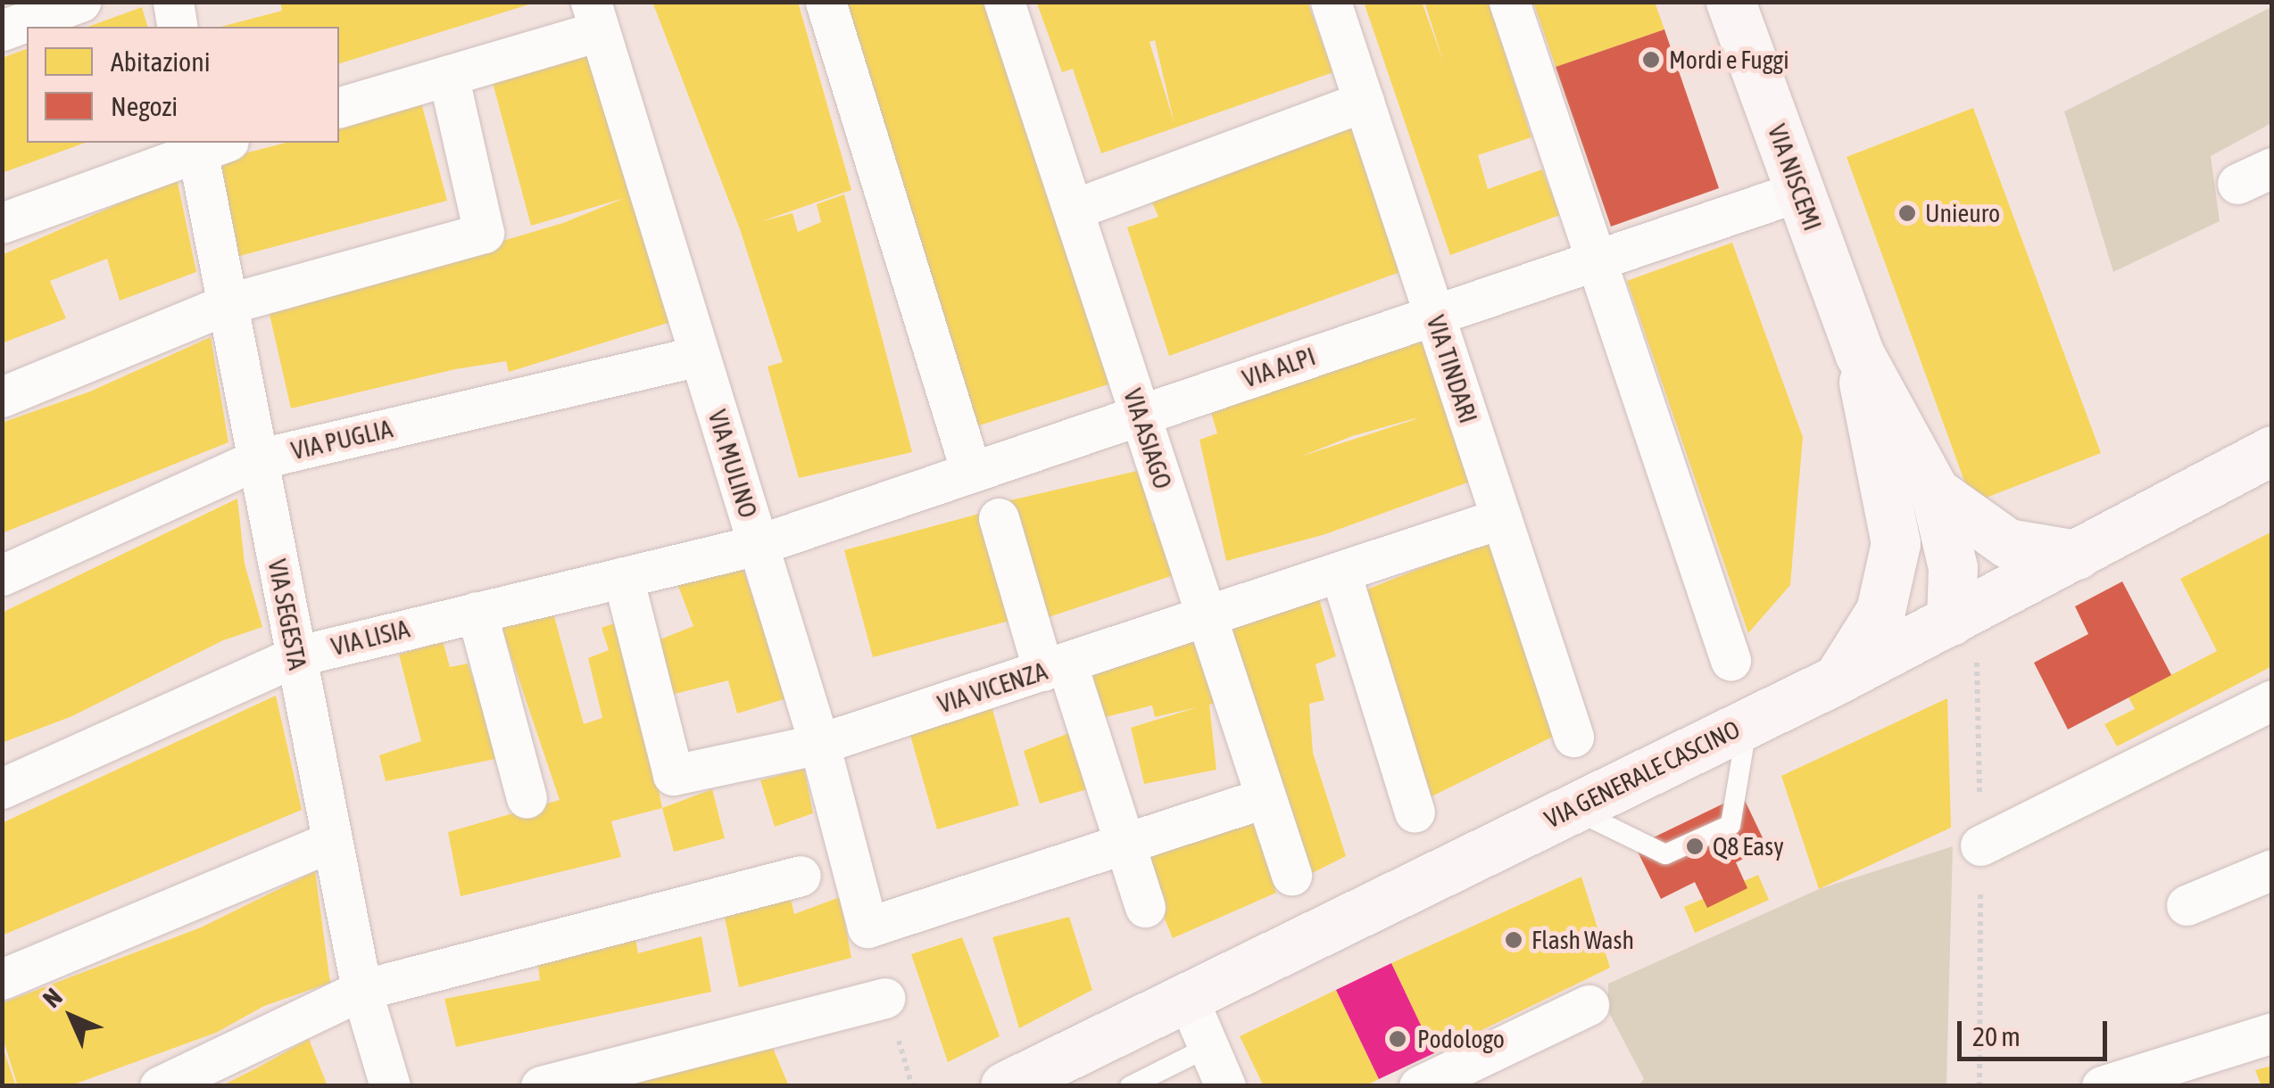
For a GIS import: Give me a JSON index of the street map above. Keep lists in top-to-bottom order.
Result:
{
  "streets": {
    "street": [
      "VIA NISCEMI",
      "VIA ALPI",
      "VIA TINDARI",
      "VIA ASIAGO",
      "VIA PUGLIA",
      "VIA MULINO",
      "VIA SEGESTA",
      "VIA LISIA",
      "VIA VICENZA",
      "VIA GENERALE CASCINO"
    ]
  },
  "crossings": [
    ["VIA NISCEMI", "VIA ALPI"],
    ["VIA ALPI", "VIA TINDARI"],
    ["VIA ALPI", "VIA ASIAGO"],
    ["VIA ALPI", "VIA MULINO"],
    ["VIA ALPI", "VIA LISIA"],
    ["VIA TINDARI", "VIA VICENZA"],
    ["VIA ASIAGO", "VIA VICENZA"],
    ["VIA PUGLIA", "VIA MULINO"],
    ["VIA PUGLIA", "VIA SEGESTA"],
    ["VIA MULINO", "VIA LISIA"],
    ["VIA MULINO", "VIA VICENZA"],
    ["VIA SEGESTA", "VIA LISIA"],
    ["VIA LISIA", "VIA VICENZA"]
  ],
  "places": [
    "Mordi e Fuggi",
    "Unieuro",
    "Q8 Easy",
    "Flash Wash",
    "Podologo"
  ],
  "legend": ["Abitazioni", "Negozi"],
  "scale_bar": "20 m",
  "north": "top left"
}
